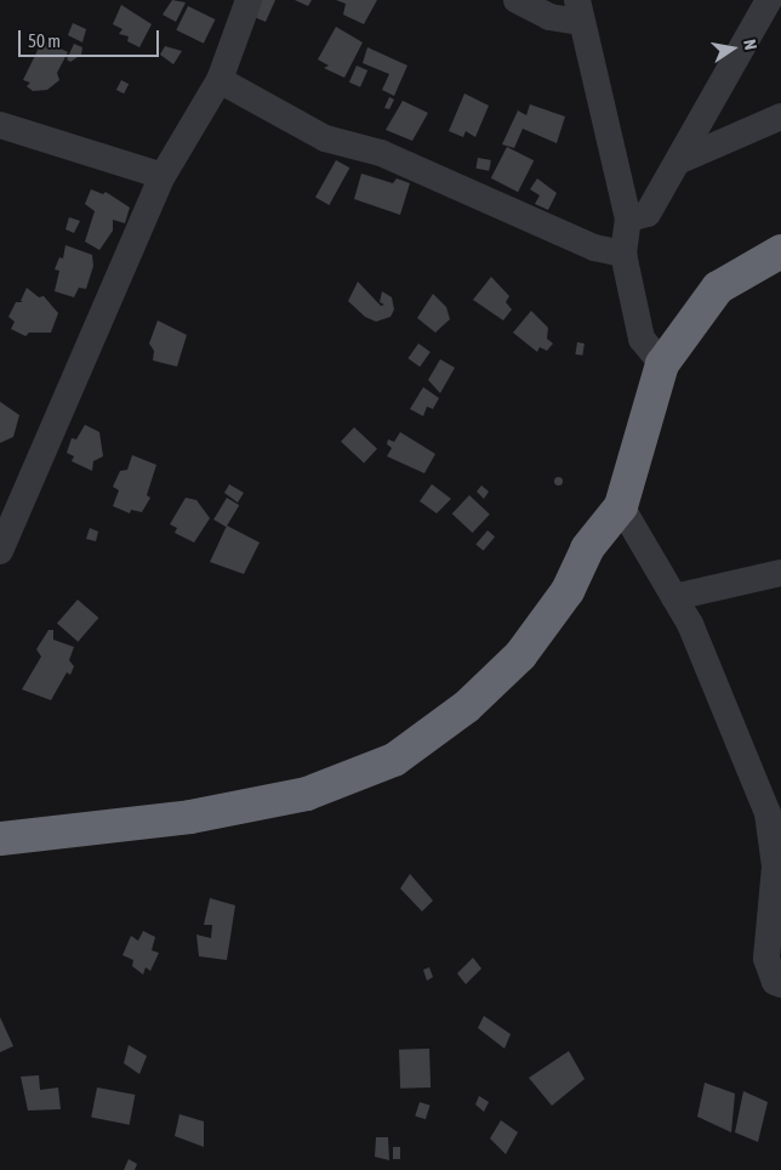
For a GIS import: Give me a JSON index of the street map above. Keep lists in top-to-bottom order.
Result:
{
  "scale_bar": "50 m",
  "north": "right"
}
